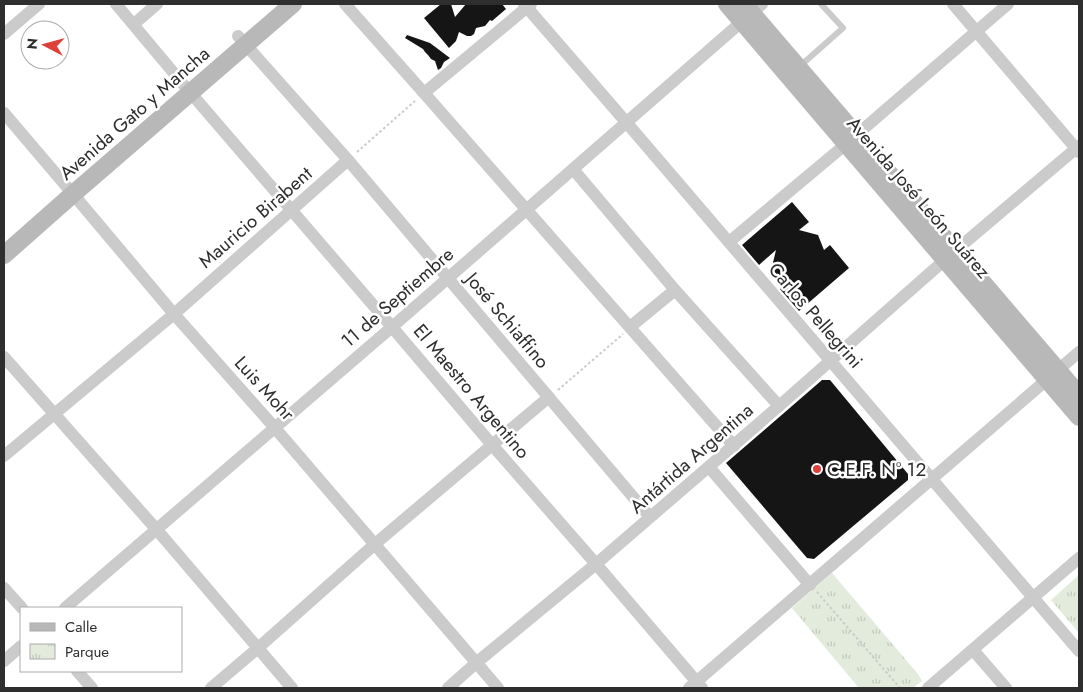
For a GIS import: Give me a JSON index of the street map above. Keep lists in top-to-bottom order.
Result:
{
  "streets": {
    "main road": ["Avenida Gato y Mancha", "Avenida José León Suárez"],
    "street": [
      "Mauricio Birabent",
      "11 de Septiembre",
      "Carlos Pellegrini",
      "José Schiaffino",
      "Luis Mohr",
      "El Maestro Argentino",
      "Antártida Argentina"
    ]
  },
  "crossings": [
    ["Avenida Gato y Mancha", "José Schiaffino"],
    ["Avenida Gato y Mancha", "Luis Mohr"],
    ["Avenida Gato y Mancha", "El Maestro Argentino"],
    ["Avenida José León Suárez", "11 de Septiembre"],
    ["Avenida José León Suárez", "Antártida Argentina"],
    ["Mauricio Birabent", "José Schiaffino"],
    ["Mauricio Birabent", "Luis Mohr"],
    ["Mauricio Birabent", "El Maestro Argentino"],
    ["11 de Septiembre", "Carlos Pellegrini"],
    ["11 de Septiembre", "José Schiaffino"],
    ["11 de Septiembre", "Luis Mohr"],
    ["11 de Septiembre", "El Maestro Argentino"],
    ["Carlos Pellegrini", "Antártida Argentina"],
    ["José Schiaffino", "Antártida Argentina"],
    ["Luis Mohr", "Antártida Argentina"],
    ["El Maestro Argentino", "Antártida Argentina"]
  ],
  "places": ["C.E.F. N° 12"],
  "legend": ["Calle", "Parque"],
  "north": "left"
}
